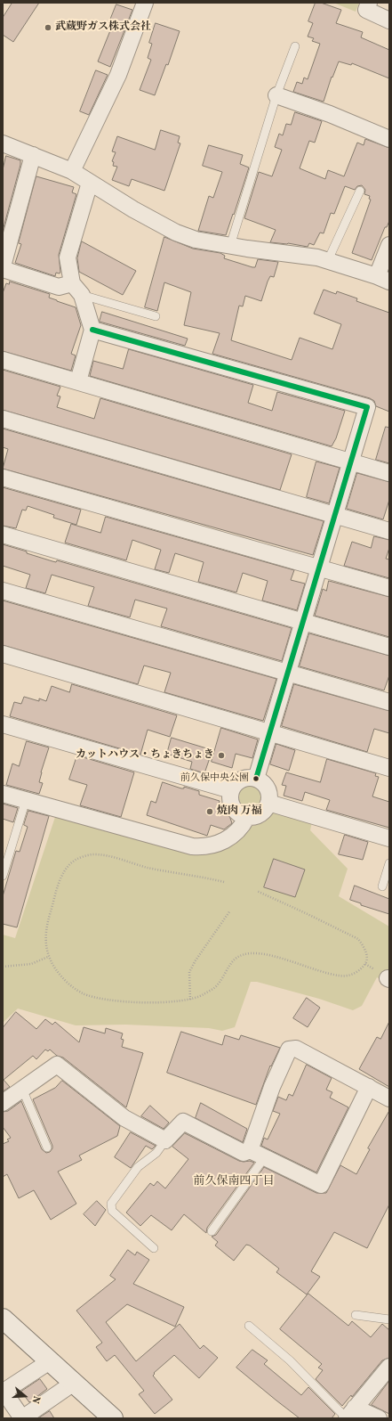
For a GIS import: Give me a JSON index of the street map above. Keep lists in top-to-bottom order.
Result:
{
  "districts": ["前久保南四丁目"],
  "places": [
    "武蔵野ガス株式会社",
    "カットハウス・ちょきちょき",
    "前久保中央公園",
    "焼肉 万福"
  ],
  "north": "right"
}
